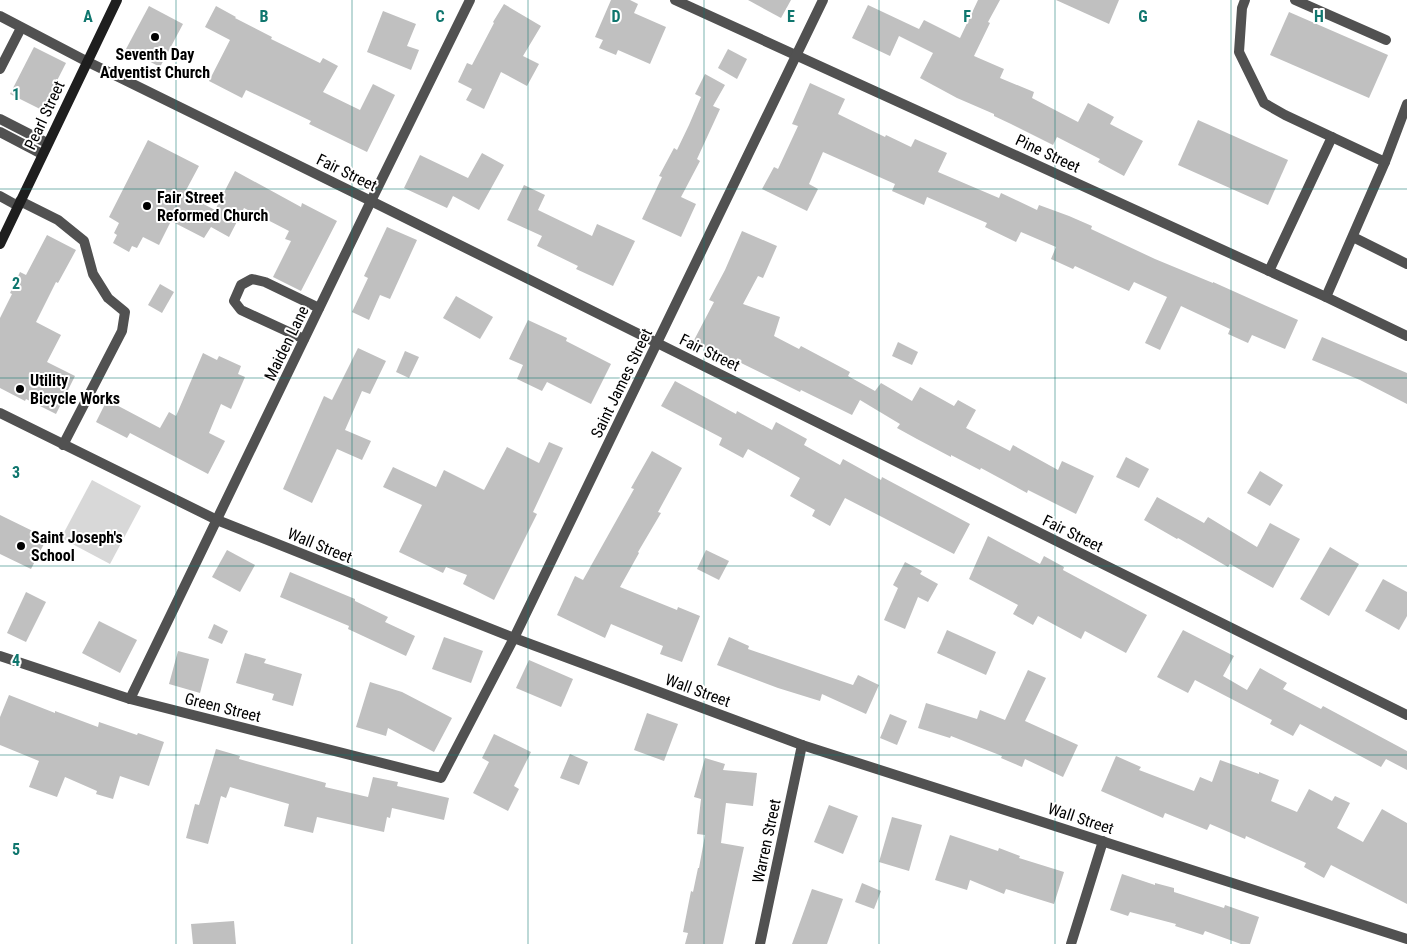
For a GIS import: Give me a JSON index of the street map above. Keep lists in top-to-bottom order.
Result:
{
  "streets": {
    "main road": ["Pearl Street"],
    "street": [
      "Pine Street",
      "Fair Street",
      "Maiden Lane",
      "Saint James Street",
      "Wall Street",
      "Green Street",
      "Warren Street"
    ]
  },
  "crossings": [
    ["Pearl Street", "Fair Street"],
    ["Pine Street", "Saint James Street"],
    ["Fair Street", "Maiden Lane"],
    ["Fair Street", "Saint James Street"],
    ["Maiden Lane", "Wall Street"],
    ["Maiden Lane", "Green Street"],
    ["Saint James Street", "Wall Street"],
    ["Saint James Street", "Green Street"],
    ["Wall Street", "Warren Street"]
  ],
  "places": [
    "Seventh Day Adventist Church",
    "Fair Street Reformed Church",
    "Utility Bicycle Works",
    "Saint Joseph's School"
  ],
  "grid": {
    "columns": [
      "A",
      "B",
      "C",
      "D",
      "E",
      "F",
      "G",
      "H"
    ],
    "rows": [
      "1",
      "2",
      "3",
      "4",
      "5"
    ]
  }
}
